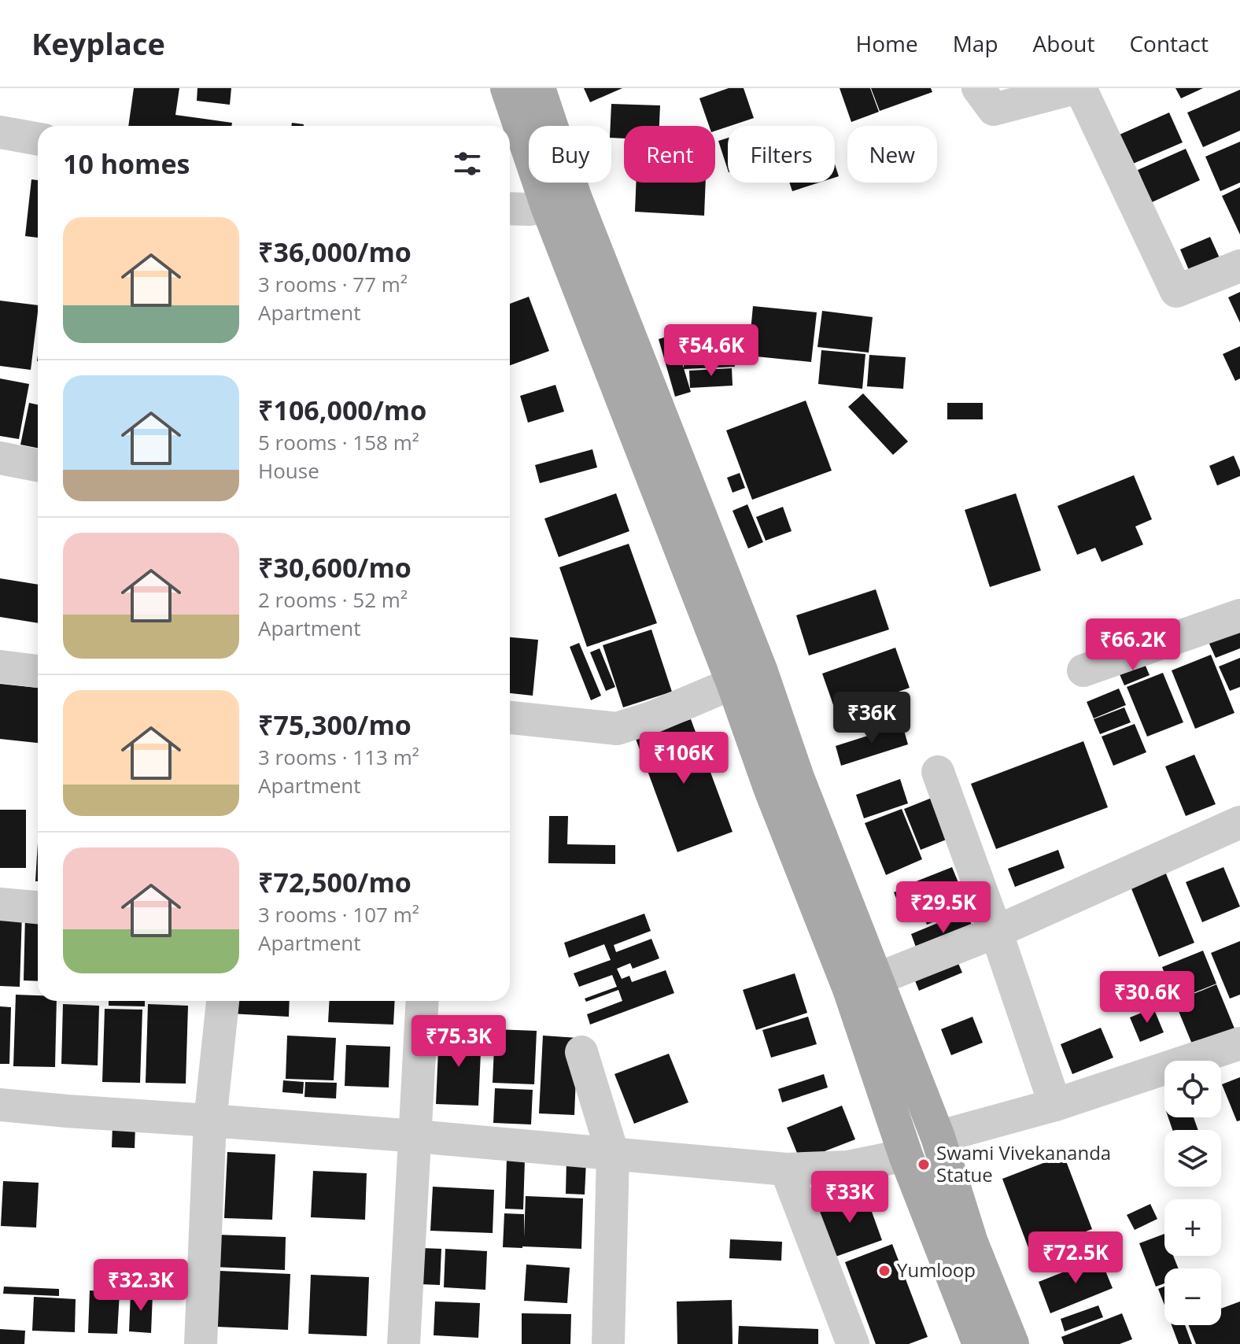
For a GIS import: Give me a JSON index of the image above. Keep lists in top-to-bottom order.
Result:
{
  "places": ["Swami Vivekananda Statue", "Yumloop"],
  "page": {
    "header": "Keyplace",
    "nav": [
      "Home",
      "Map",
      "About",
      "Contact"
    ],
    "chip": [
      "Buy",
      "Rent",
      "Filters",
      "New"
    ],
    "heading": "10 homes",
    "list": [
      {
        "name": "₹36,000/mo",
        "note": "3 rooms · 77 m² · Apartment"
      },
      {
        "name": "₹106,000/mo",
        "note": "5 rooms · 158 m² · House"
      },
      {
        "name": "₹30,600/mo",
        "note": "2 rooms · 52 m² · Apartment"
      },
      {
        "name": "₹75,300/mo",
        "note": "3 rooms · 113 m² · Apartment"
      },
      {
        "name": "₹72,500/mo",
        "note": "3 rooms · 107 m² · Apartment"
      }
    ],
    "price": [
      "₹54.6K",
      "₹66.2K",
      "₹36K",
      "₹106K",
      "₹29.5K",
      "₹30.6K",
      "₹75.3K",
      "₹33K",
      "₹72.5K",
      "₹32.3K"
    ],
    "map_buttons": ["+", "−"]
  }
}
